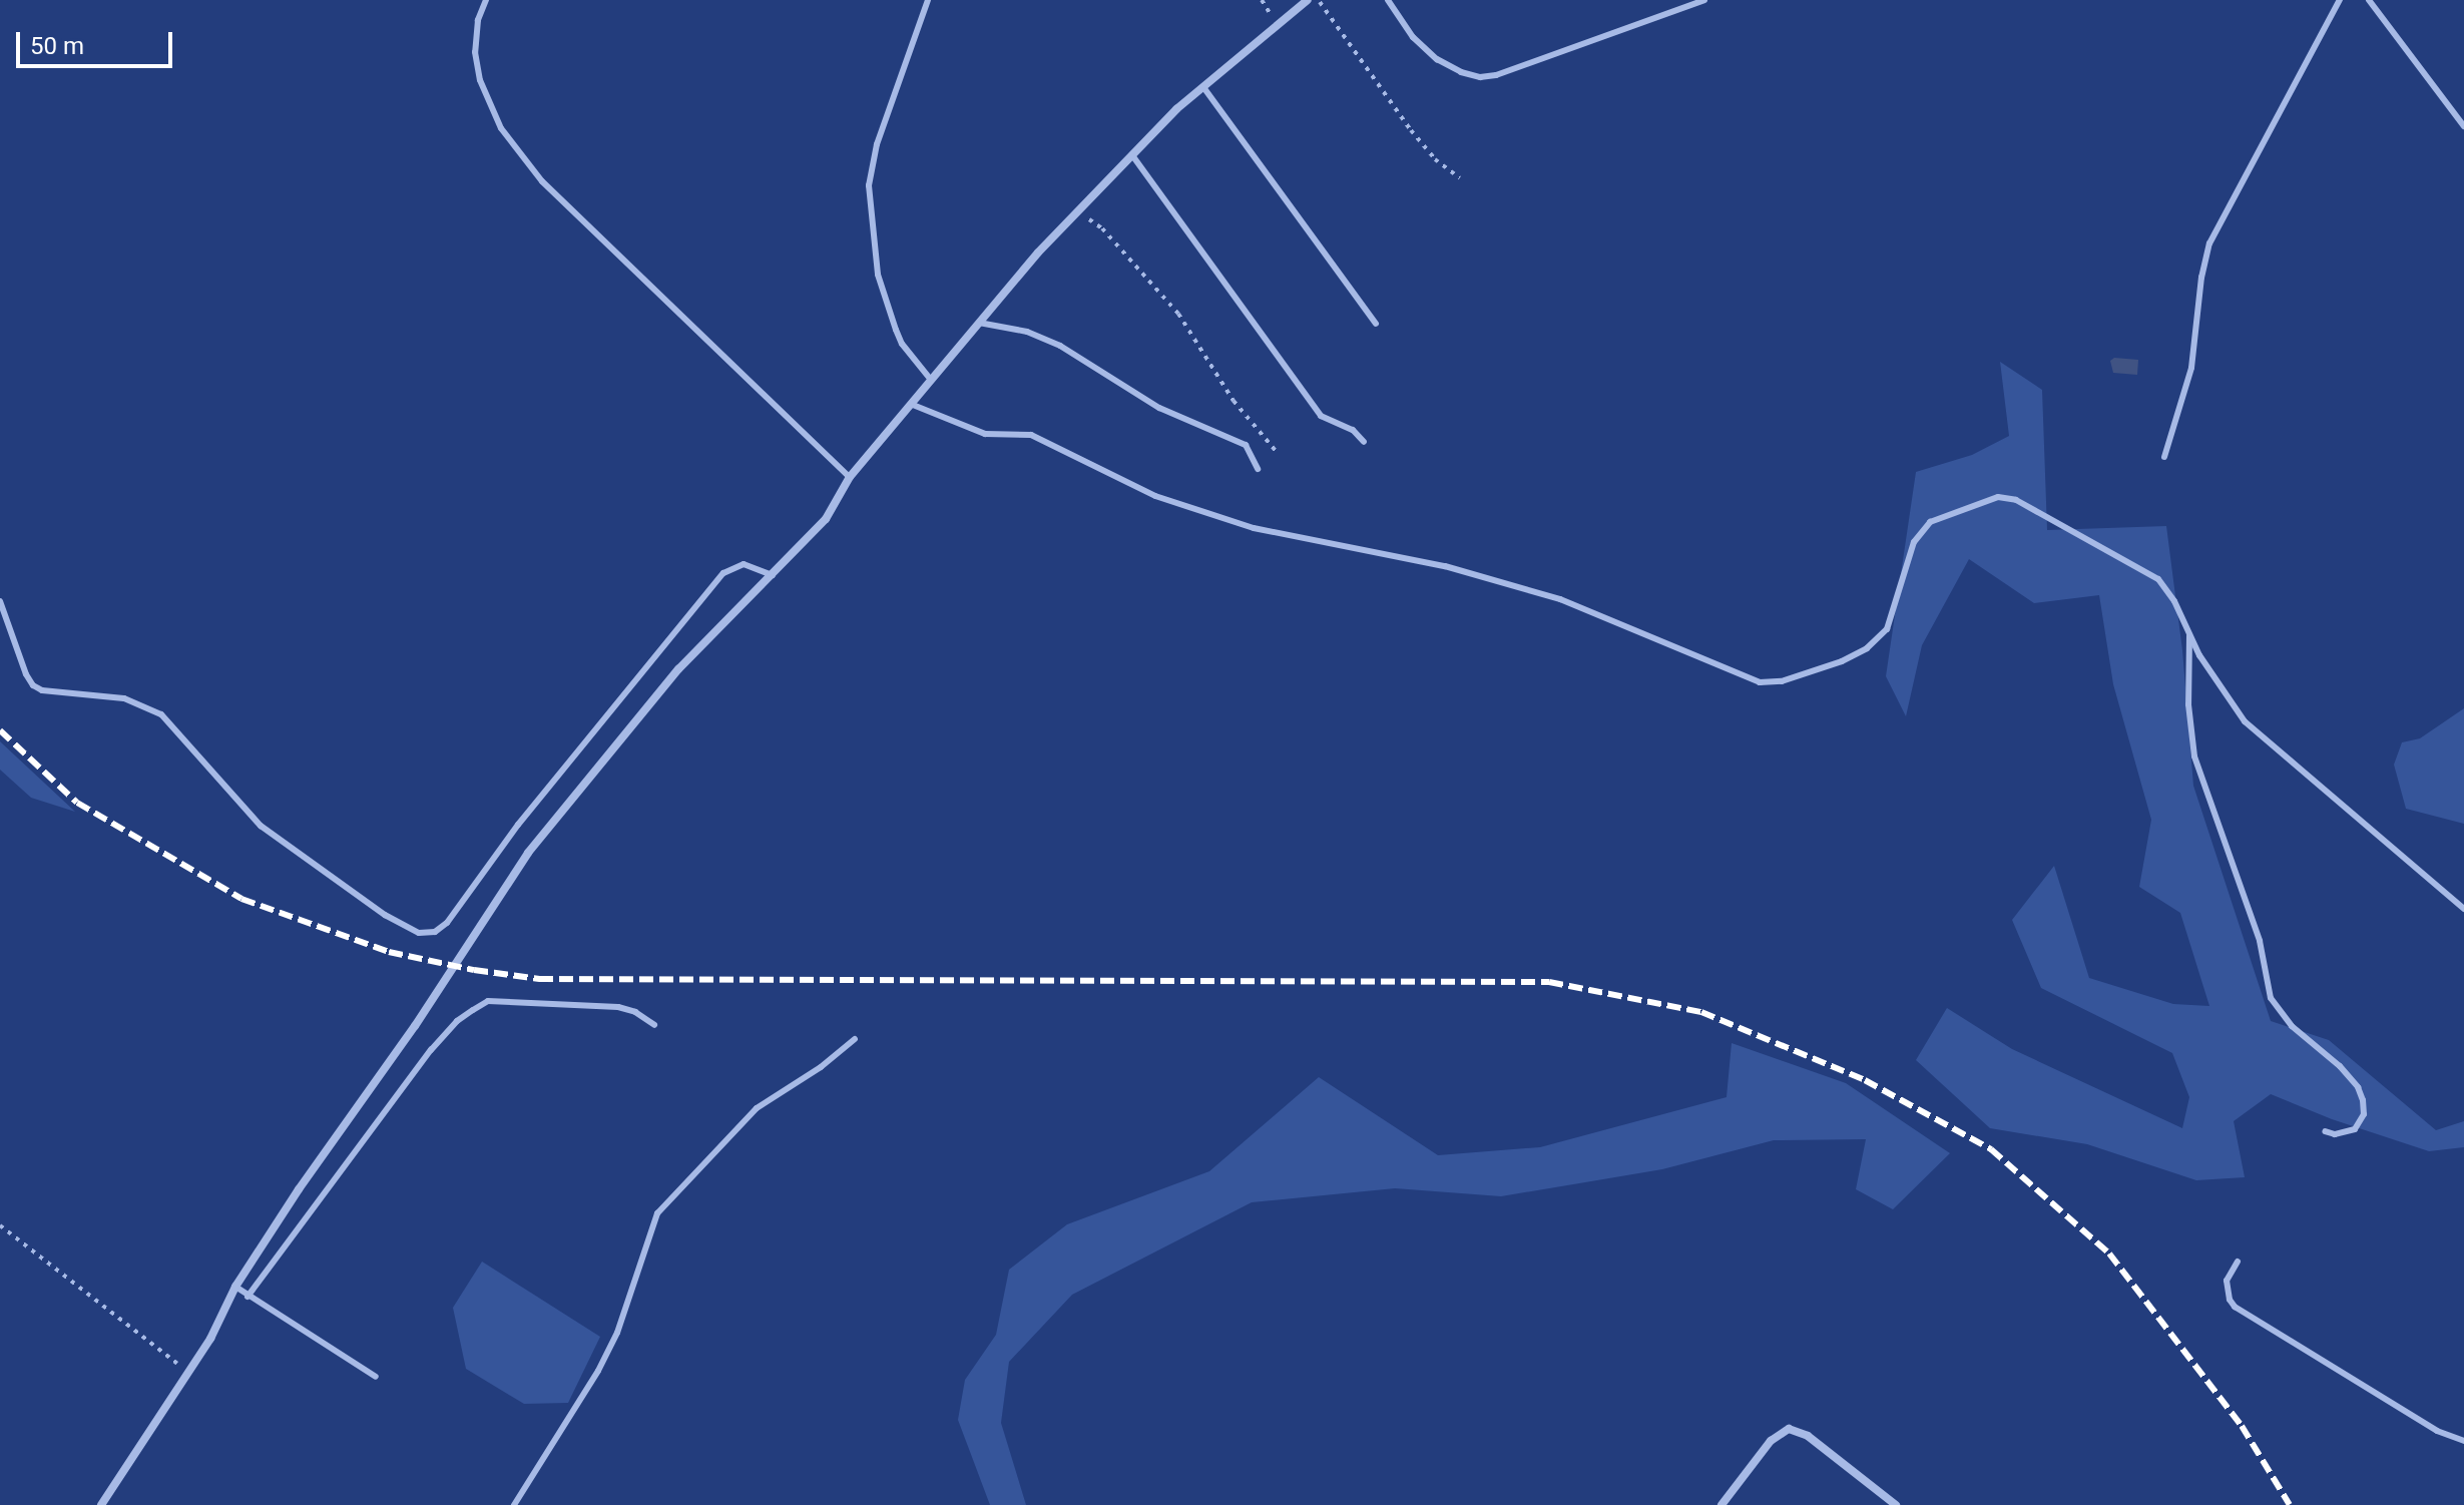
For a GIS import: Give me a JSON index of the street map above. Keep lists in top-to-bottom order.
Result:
{
  "scale_bar": "50 m"
}
